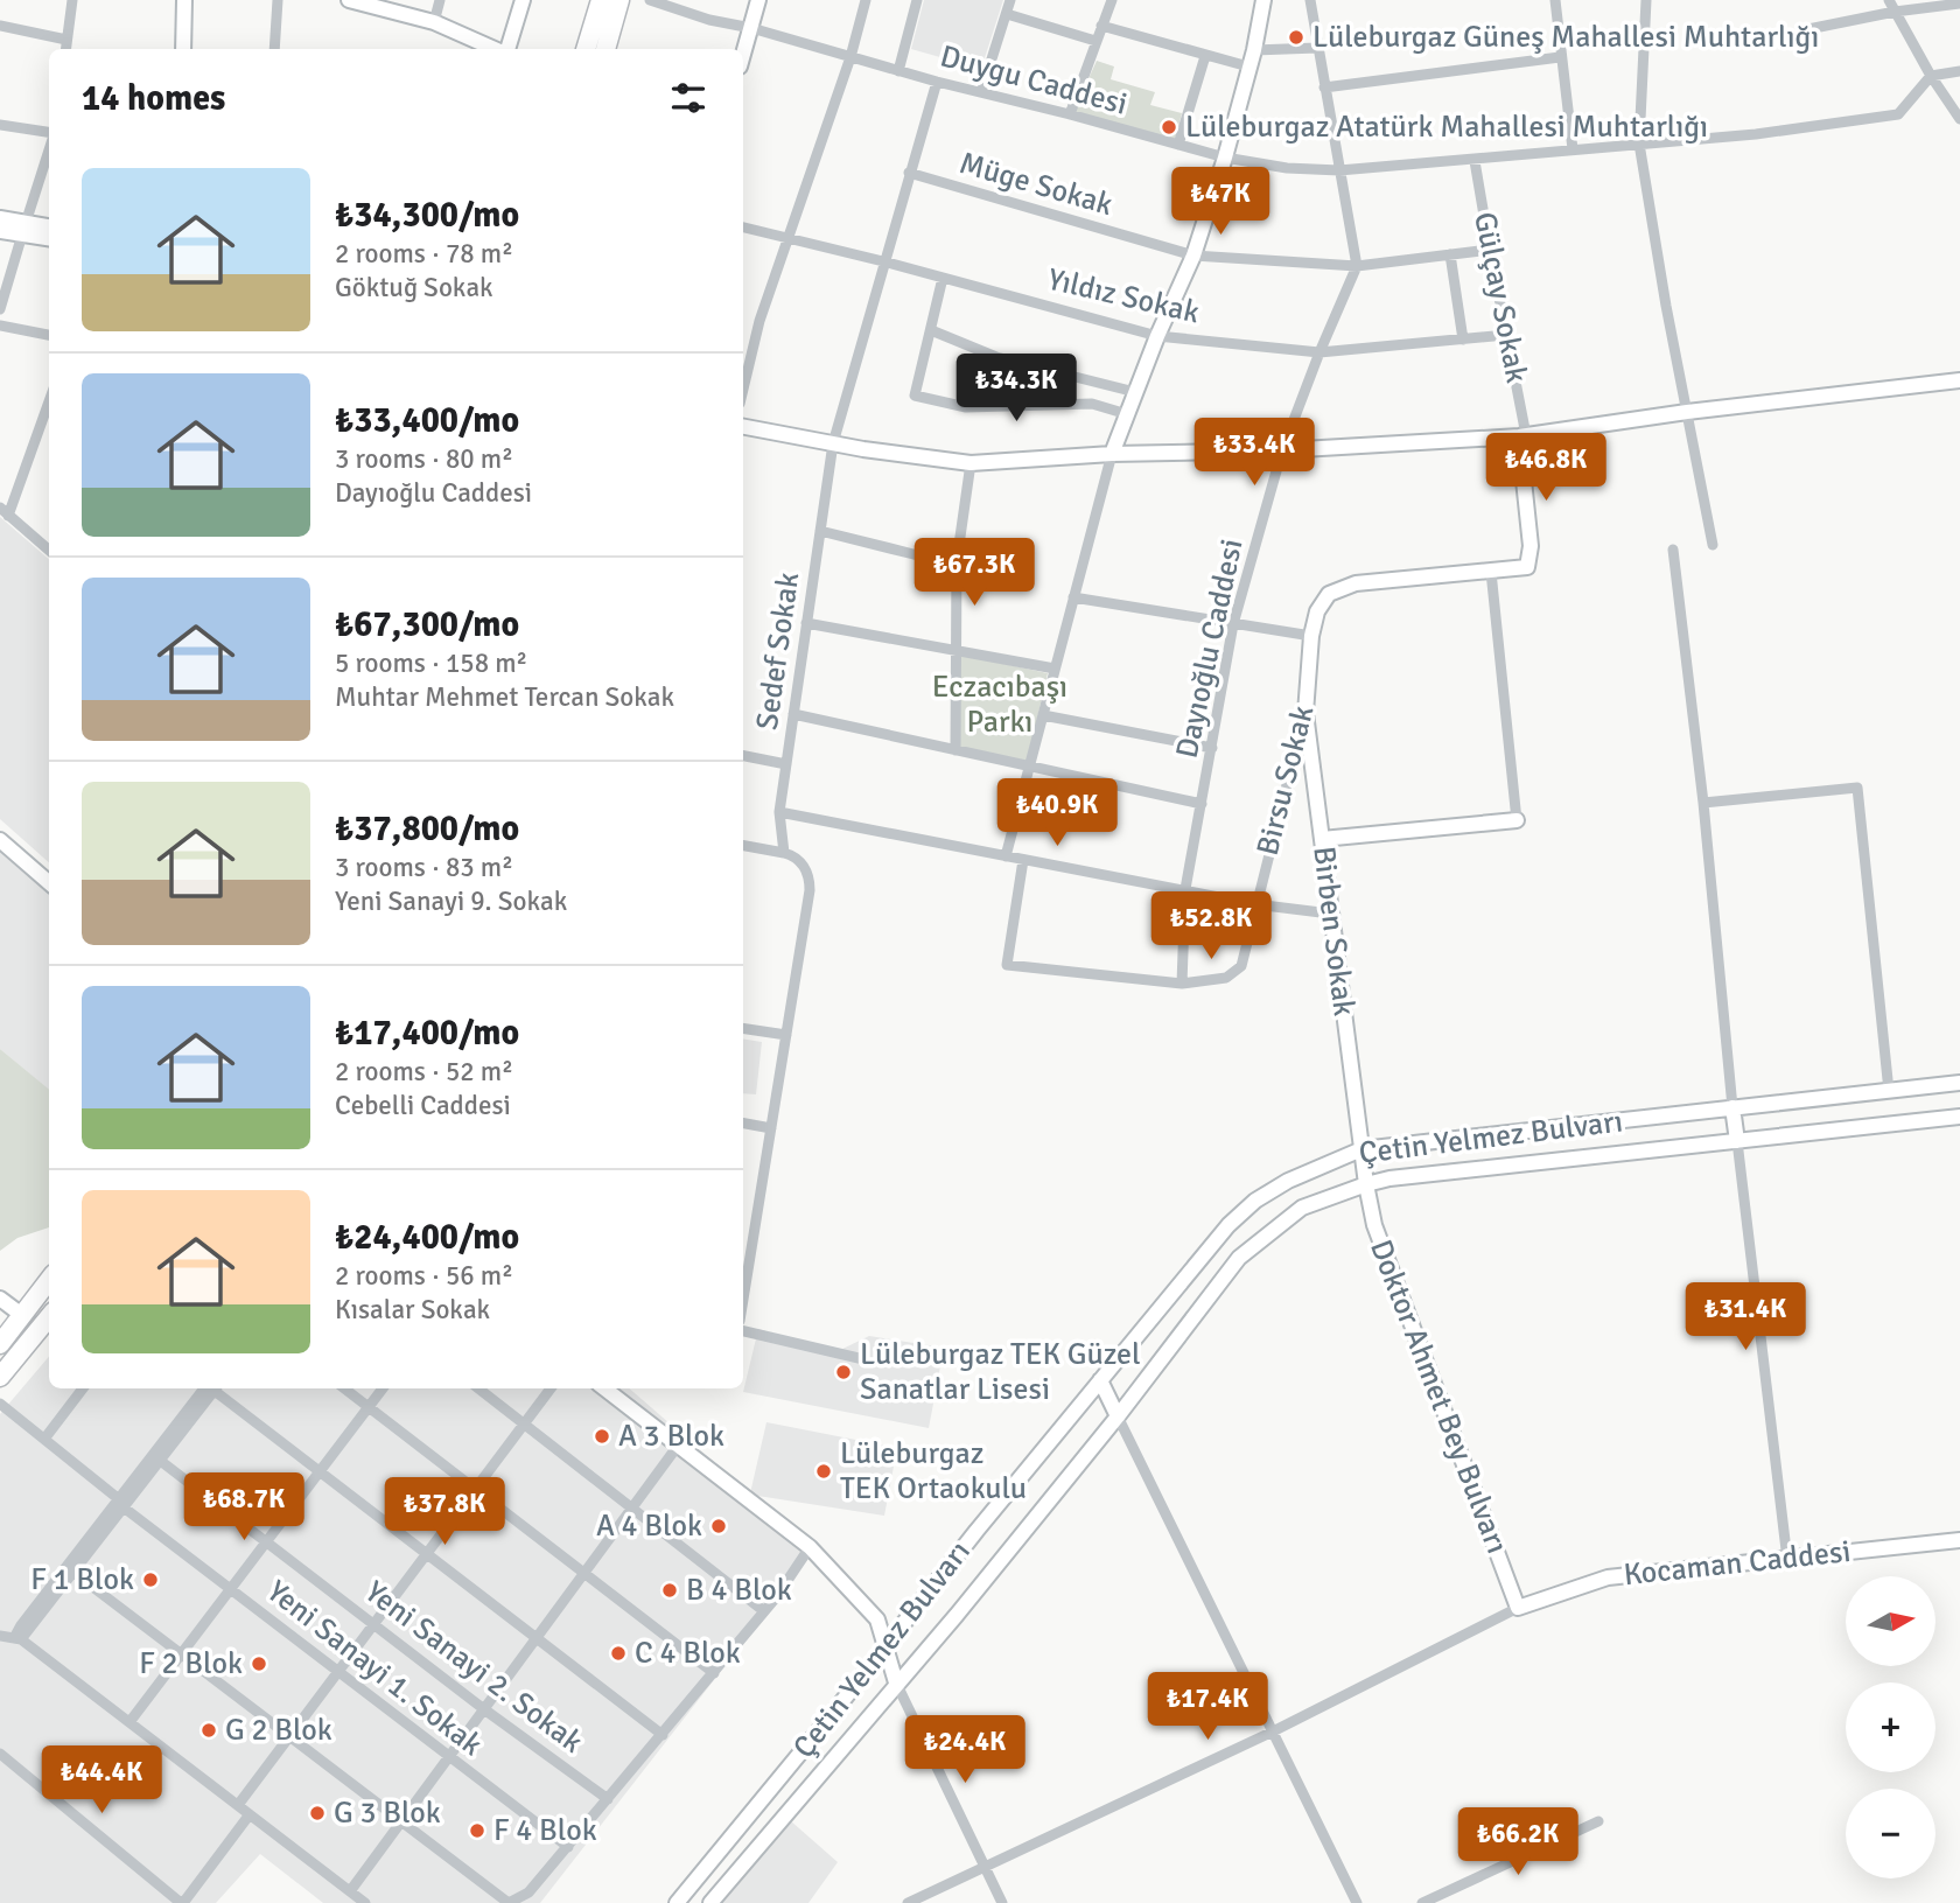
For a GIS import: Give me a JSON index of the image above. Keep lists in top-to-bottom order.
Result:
{
  "streets": {
    "street": [
      "Duygu Caddesi",
      "Müge Sokak",
      "Yıldız Sokak",
      "Gülçay Sokak",
      "Dayıoğlu Caddesi",
      "Sedef Sokak",
      "Birsu Sokak",
      "Birben Sokak",
      "Çetin Yelmez Bulvarı",
      "Doktor Ahmet Bey Bulvarı",
      "Kocaman Caddesi",
      "Yeni Sanayi 2. Sokak",
      "Yeni Sanayi 1. Sokak"
    ]
  },
  "crossings": [
    ["Duygu Caddesi", "Gülçay Sokak"],
    ["Duygu Caddesi", "Sedef Sokak"],
    ["Müge Sokak", "Gülçay Sokak"],
    ["Müge Sokak", "Dayıoğlu Caddesi"],
    ["Müge Sokak", "Sedef Sokak"],
    ["Yıldız Sokak", "Gülçay Sokak"],
    ["Yıldız Sokak", "Dayıoğlu Caddesi"],
    ["Yıldız Sokak", "Sedef Sokak"],
    ["Gülçay Sokak", "Birsu Sokak"],
    ["Dayıoğlu Caddesi", "Birsu Sokak"],
    ["Birsu Sokak", "Birben Sokak"],
    ["Birben Sokak", "Çetin Yelmez Bulvarı"],
    ["Birben Sokak", "Doktor Ahmet Bey Bulvarı"],
    ["Çetin Yelmez Bulvarı", "Doktor Ahmet Bey Bulvarı"],
    ["Doktor Ahmet Bey Bulvarı", "Kocaman Caddesi"]
  ],
  "parks": ["Eczacıbaşı Parkı"],
  "places": [
    "Lüleburgaz Güneş Mahallesi Muhtarlığı",
    "Lüleburgaz Atatürk Mahallesi Muhtarlığı",
    "Lüleburgaz TEK Güzel Sanatlar Lisesi",
    "A 3 Blok",
    "Lüleburgaz TEK Ortaokulu",
    "A 4 Blok",
    "F 1 Blok",
    "B 4 Blok",
    "C 4 Blok",
    "F 2 Blok",
    "G 2 Blok",
    "G 3 Blok",
    "F 4 Blok"
  ],
  "north": "right",
  "page": {
    "heading": "14 homes",
    "list": [
      {
        "name": "₺34,300/mo",
        "note": "2 rooms · 78 m² · Göktuğ Sokak"
      },
      {
        "name": "₺33,400/mo",
        "note": "3 rooms · 80 m² · Dayıoğlu Caddesi"
      },
      {
        "name": "₺67,300/mo",
        "note": "5 rooms · 158 m² · Muhtar Mehmet Tercan Sokak"
      },
      {
        "name": "₺37,800/mo",
        "note": "3 rooms · 83 m² · Yeni Sanayi 9. Sokak"
      },
      {
        "name": "₺17,400/mo",
        "note": "2 rooms · 52 m² · Cebelli Caddesi"
      },
      {
        "name": "₺24,400/mo",
        "note": "2 rooms · 56 m² · Kısalar Sokak"
      }
    ],
    "price": [
      "₺47K",
      "₺34.3K",
      "₺33.4K",
      "₺46.8K",
      "₺67.3K",
      "₺40.9K",
      "₺52.8K",
      "₺31.4K",
      "₺68.7K",
      "₺37.8K",
      "₺17.4K",
      "₺24.4K",
      "₺44.4K",
      "₺66.2K"
    ],
    "map_buttons": ["+", "−"]
  }
}
